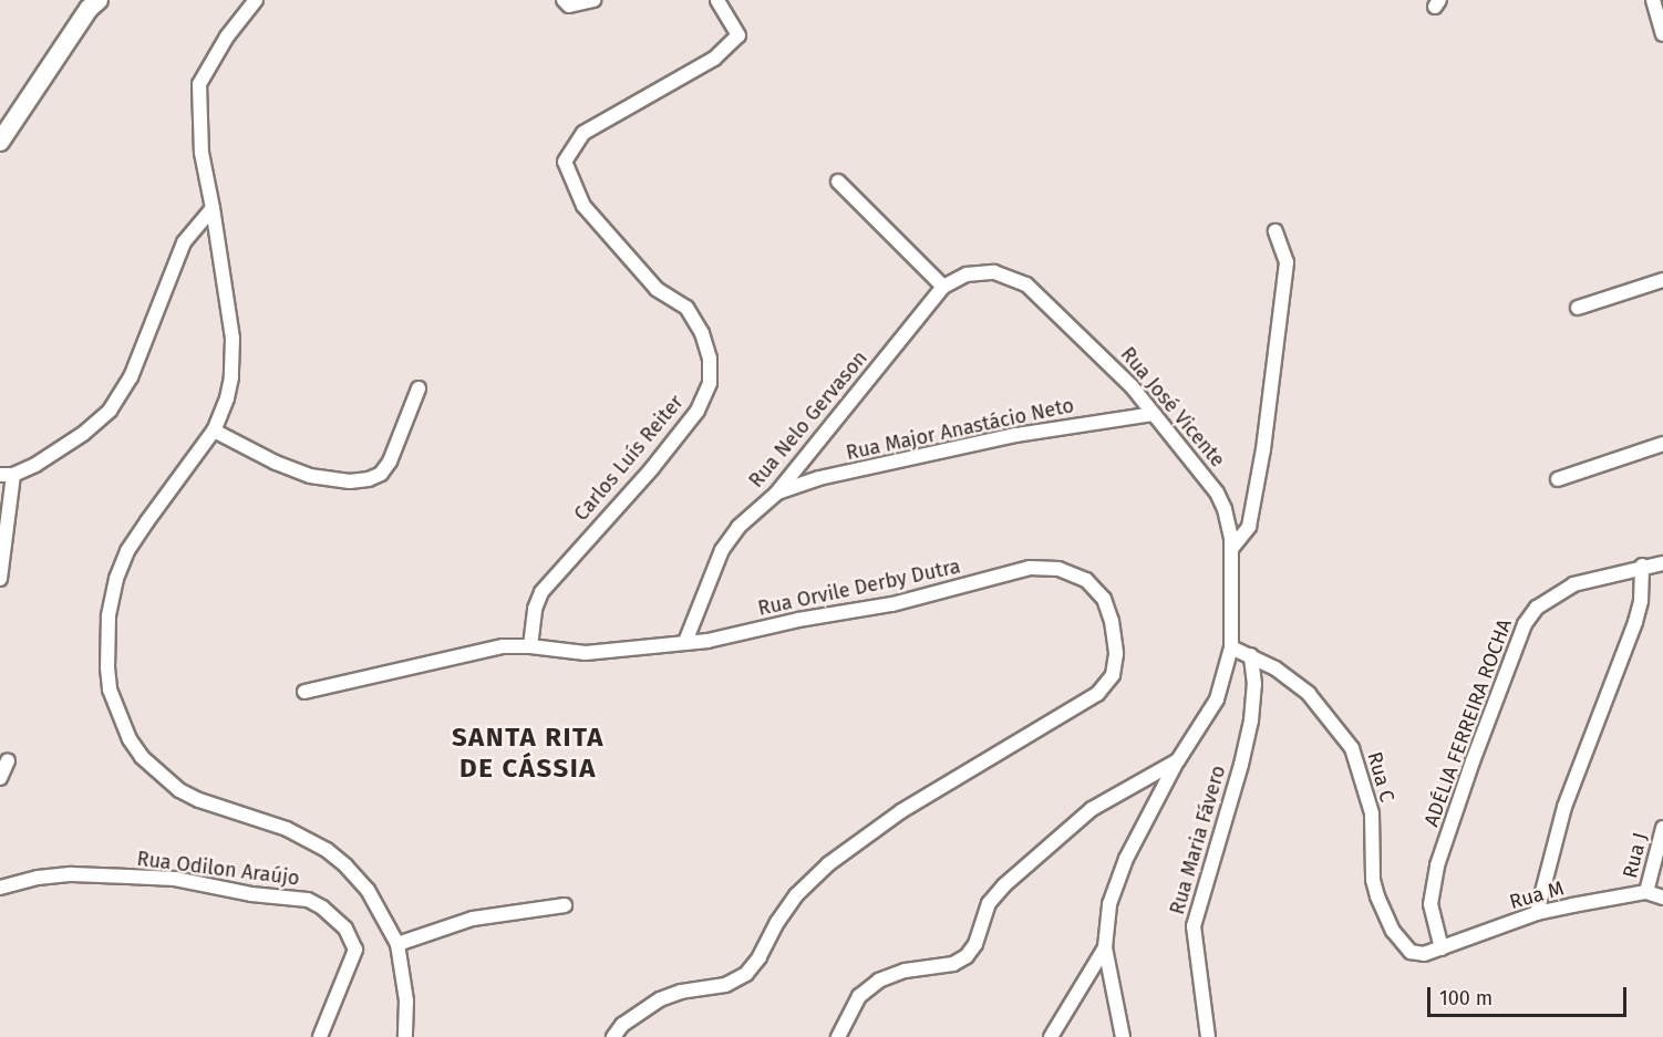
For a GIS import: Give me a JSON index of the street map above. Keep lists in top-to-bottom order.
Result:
{
  "streets": {
    "street": [
      "Rua José Vicente",
      "Rua Nelo Gervason",
      "Rua Major Anastácio Neto",
      "Carlos Luís Reiter",
      "Rua Orvile Derby Dutra",
      "ADÉLIA FERREIRA ROCHA",
      "Rua C",
      "Rua Maria Fávero",
      "Rua J",
      "Rua Odilon Araújo",
      "Rua M"
    ]
  },
  "crossings": [
    ["Rua José Vicente", "Rua Nelo Gervason"],
    ["Rua José Vicente", "Rua Major Anastácio Neto"],
    ["Rua José Vicente", "Rua C"],
    ["Rua Nelo Gervason", "Rua Major Anastácio Neto"],
    ["Rua Nelo Gervason", "Rua Orvile Derby Dutra"],
    ["Carlos Luís Reiter", "Rua Orvile Derby Dutra"],
    ["ADÉLIA FERREIRA ROCHA", "Rua M"],
    ["Rua C", "Rua Maria Fávero"],
    ["Rua C", "Rua M"],
    ["Rua J", "Rua M"]
  ],
  "districts": ["SANTA RITA DE CÁSSIA"],
  "scale_bar": "100 m"
}
